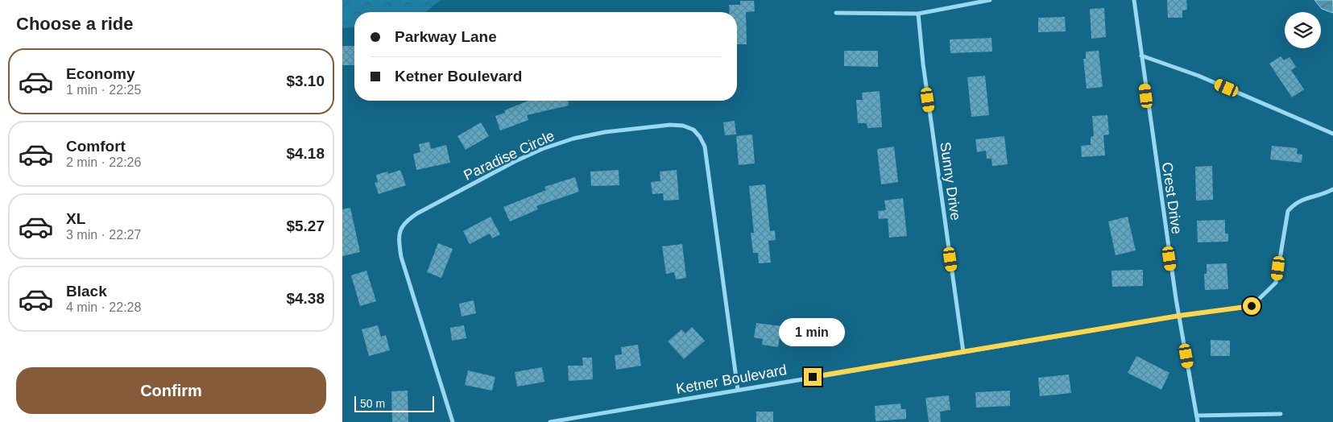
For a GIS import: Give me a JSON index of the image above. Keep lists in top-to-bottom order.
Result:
{
  "streets": {
    "street": [
      "Paradise Circle",
      "Sunny Drive",
      "Crest Drive",
      "Ketner Boulevard"
    ]
  },
  "crossings": [
    ["Paradise Circle", "Ketner Boulevard"],
    ["Sunny Drive", "Ketner Boulevard"],
    ["Crest Drive", "Ketner Boulevard"]
  ],
  "scale_bar": "50 m",
  "page": {
    "heading": "Choose a ride",
    "banner": ["Parkway Lane", "Ketner Boulevard"],
    "list": [
      {
        "name": "Economy",
        "note": "1 min · 22:25",
        "value": "$3.10"
      },
      {
        "name": "Comfort",
        "note": "2 min · 22:26",
        "value": "$4.18"
      },
      {
        "name": "XL",
        "note": "3 min · 22:27",
        "value": "$5.27"
      },
      {
        "name": "Black",
        "note": "4 min · 22:28",
        "value": "$4.38"
      }
    ],
    "bubble": "1 min",
    "buttons": "Confirm",
    "scale": "50 m"
  }
}
